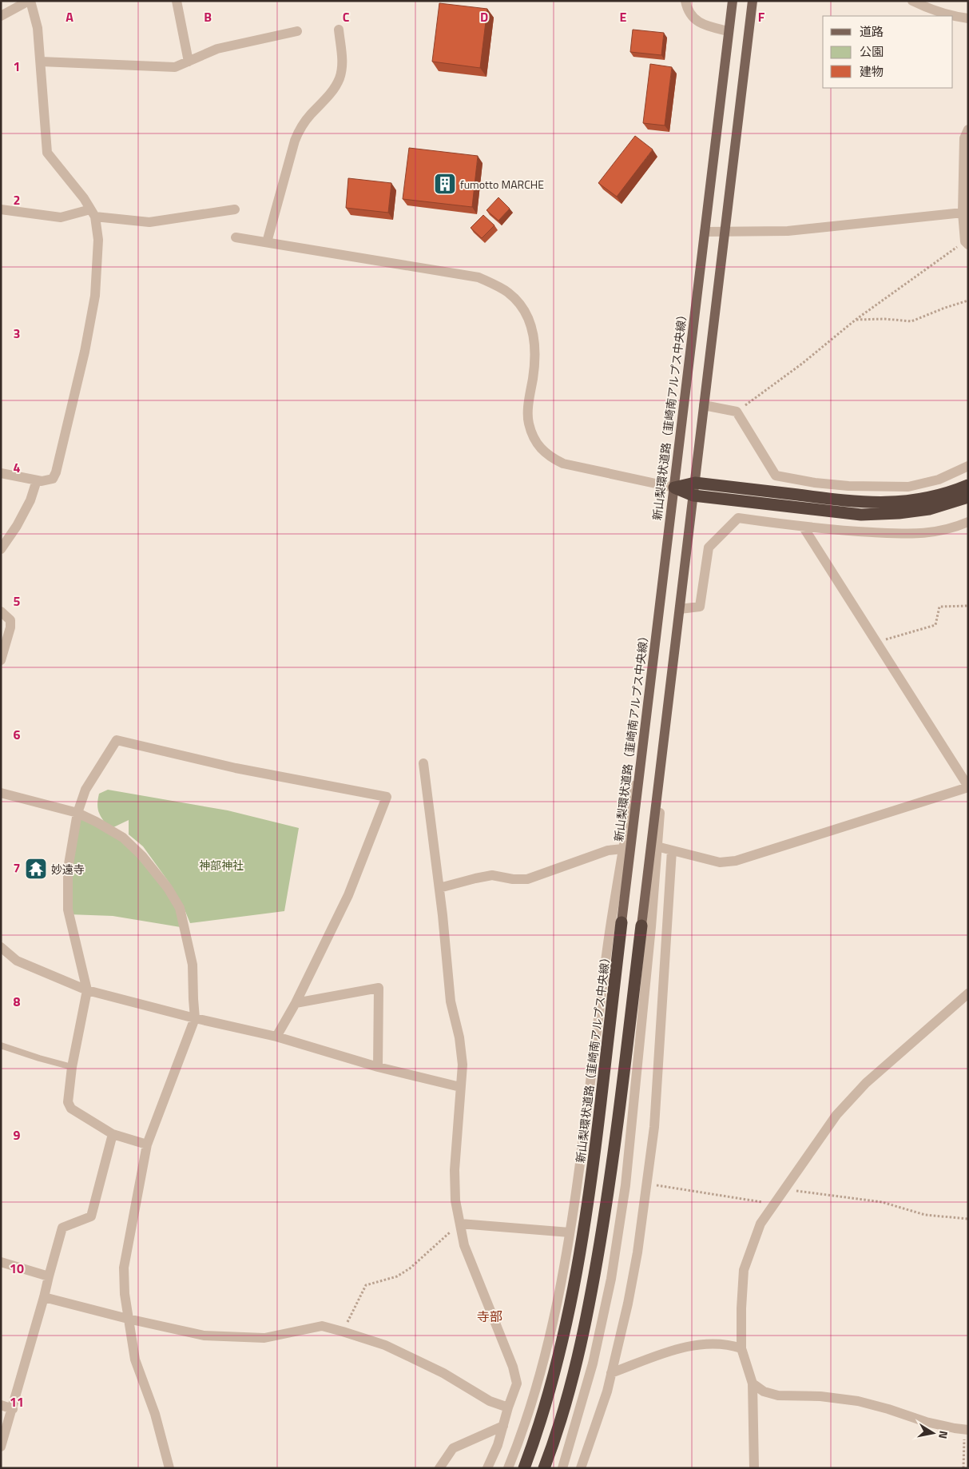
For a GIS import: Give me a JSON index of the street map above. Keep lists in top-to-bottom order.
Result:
{
  "streets": {
    "highway": ["新山梨環状道路（韮崎南アルプス中央線）"]
  },
  "districts": ["寺部"],
  "parks": ["神部神社"],
  "places": {
    "building": ["fumotto MARCHE"],
    "temple": ["妙遠寺"]
  },
  "legend": ["道路", "公園", "建物"],
  "north": "right",
  "grid": {
    "columns": [
      "A",
      "B",
      "C",
      "D",
      "E",
      "F"
    ],
    "rows": [
      "1",
      "2",
      "3",
      "4",
      "5",
      "6",
      "7",
      "8",
      "9",
      "10",
      "11"
    ]
  }
}
